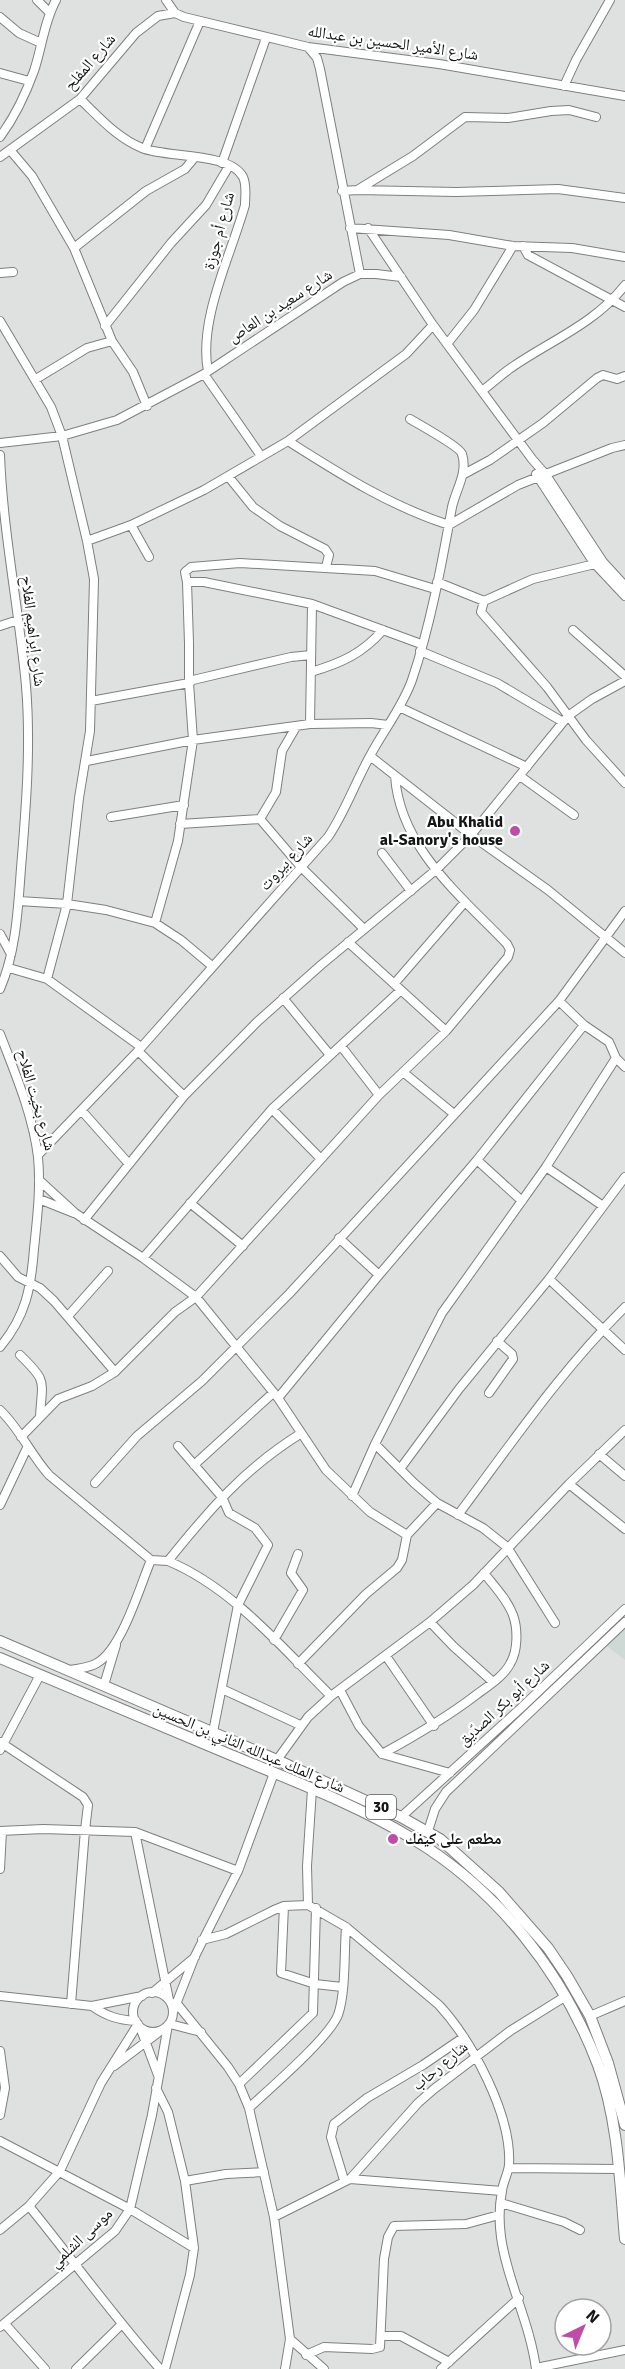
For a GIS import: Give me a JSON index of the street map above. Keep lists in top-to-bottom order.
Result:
{
  "streets": {
    "main road": ["شارع الملك عبدالله الثاني بن الحسين", "30"],
    "street": [
      "شارع الأمير الحسين بن عبدالله",
      "شارع المفلح",
      "شارع أم جوزة",
      "شارع سعيد بن العاص",
      "شارع إبراهيم الفلاح",
      "شارع بيروت",
      "شارع بخيت الفلاح",
      "شارع أبو بكر الصدّيق",
      "شارع رحاب",
      "موسى الشلمي"
    ]
  },
  "crossings": [
    ["شارع الأمير الحسين بن عبدالله", "شارع المفلح"],
    ["شارع أم جوزة", "شارع سعيد بن العاص"],
    ["شارع بيروت", "شارع بخيت الفلاح"],
    ["شارع أبو بكر الصدّيق", "شارع الملك عبدالله الثاني بن الحسين"],
    ["شارع الملك عبدالله الثاني بن الحسين", "شارع رحاب"]
  ],
  "places": ["Abu Khalid al-Sanory's house", "مطعم على كيفك"],
  "north": "top right"
}
